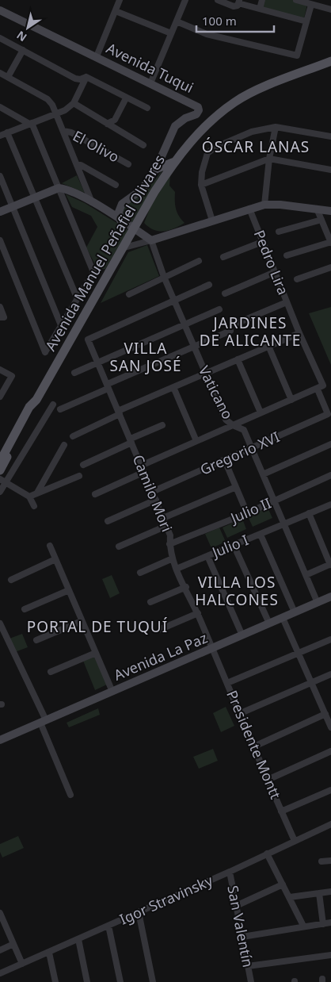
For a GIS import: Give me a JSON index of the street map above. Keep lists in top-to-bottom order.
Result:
{
  "streets": {
    "main road": ["Avenida Manuel Peñafiel Olivares"],
    "street": [
      "Avenida Tuqui",
      "El Olivo",
      "Pedro Lira",
      "Vaticano",
      "Gregorio XVI",
      "Camilo Mori",
      "Julio II",
      "Julio I",
      "Avenida La Paz",
      "Presidente Montt",
      "Igor Stravinsky",
      "San Valentín"
    ]
  },
  "crossings": [
    ["Pedro Lira", "Gregorio XVI"],
    ["Vaticano", "Gregorio XVI"],
    ["Vaticano", "Camilo Mori"],
    ["Vaticano", "Julio II"],
    ["Vaticano", "Julio I"],
    ["Vaticano", "Avenida La Paz"],
    ["Gregorio XVI", "Camilo Mori"],
    ["Camilo Mori", "Julio II"],
    ["Camilo Mori", "Julio I"],
    ["Camilo Mori", "Avenida La Paz"],
    ["Camilo Mori", "Presidente Montt"],
    ["Avenida La Paz", "Presidente Montt"],
    ["Presidente Montt", "Igor Stravinsky"],
    ["Igor Stravinsky", "San Valentín"]
  ],
  "districts": [
    "ÓSCAR LANAS",
    "JARDINES DE ALICANTE",
    "VILLA SAN JOSÉ",
    "VILLA LOS HALCONES",
    "PORTAL DE TUQUÍ"
  ],
  "scale_bar": "100 m",
  "north": "bottom left"
}
